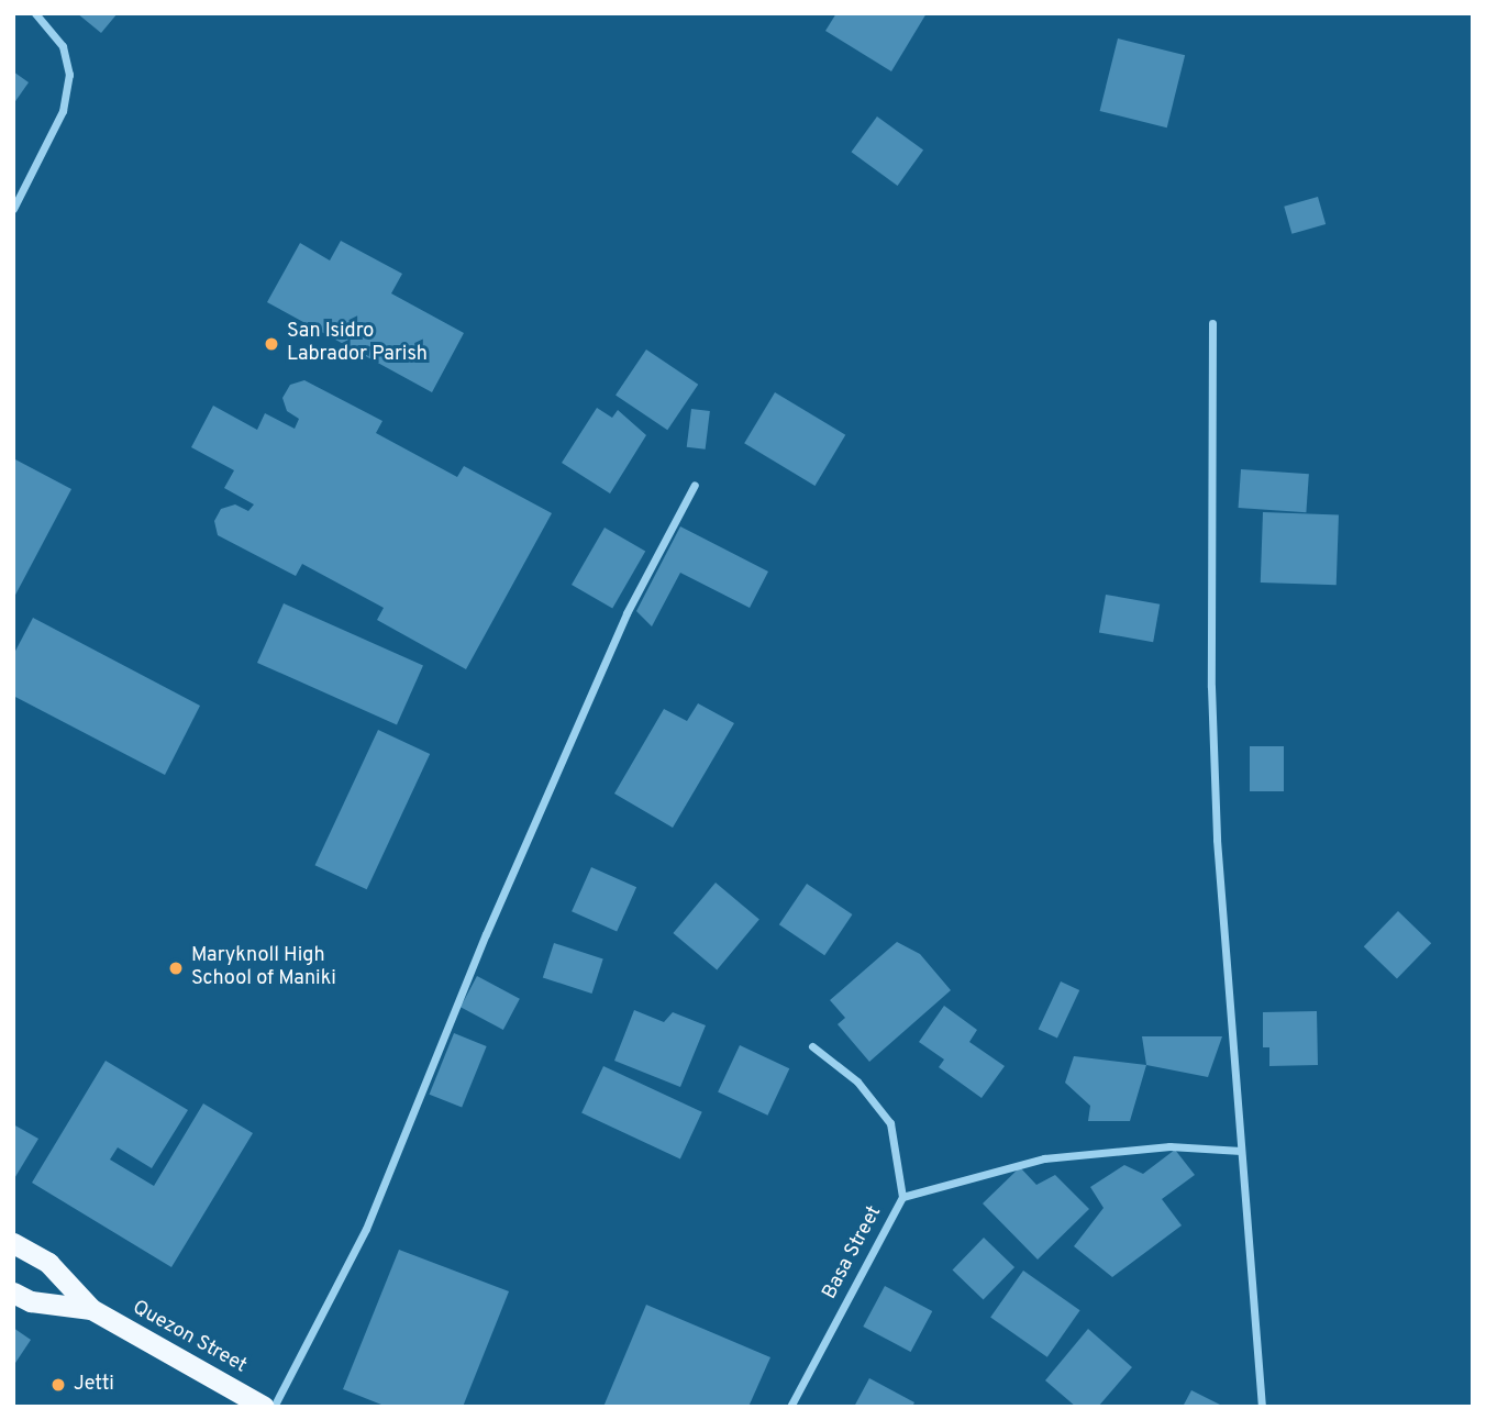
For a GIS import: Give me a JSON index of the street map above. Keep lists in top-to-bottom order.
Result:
{
  "streets": {
    "highway": ["Quezon Street"],
    "street": ["Basa Street"]
  },
  "places": ["San Isidro Labrador Parish", "Maryknoll High School of Maniki", "Jetti"]
}
